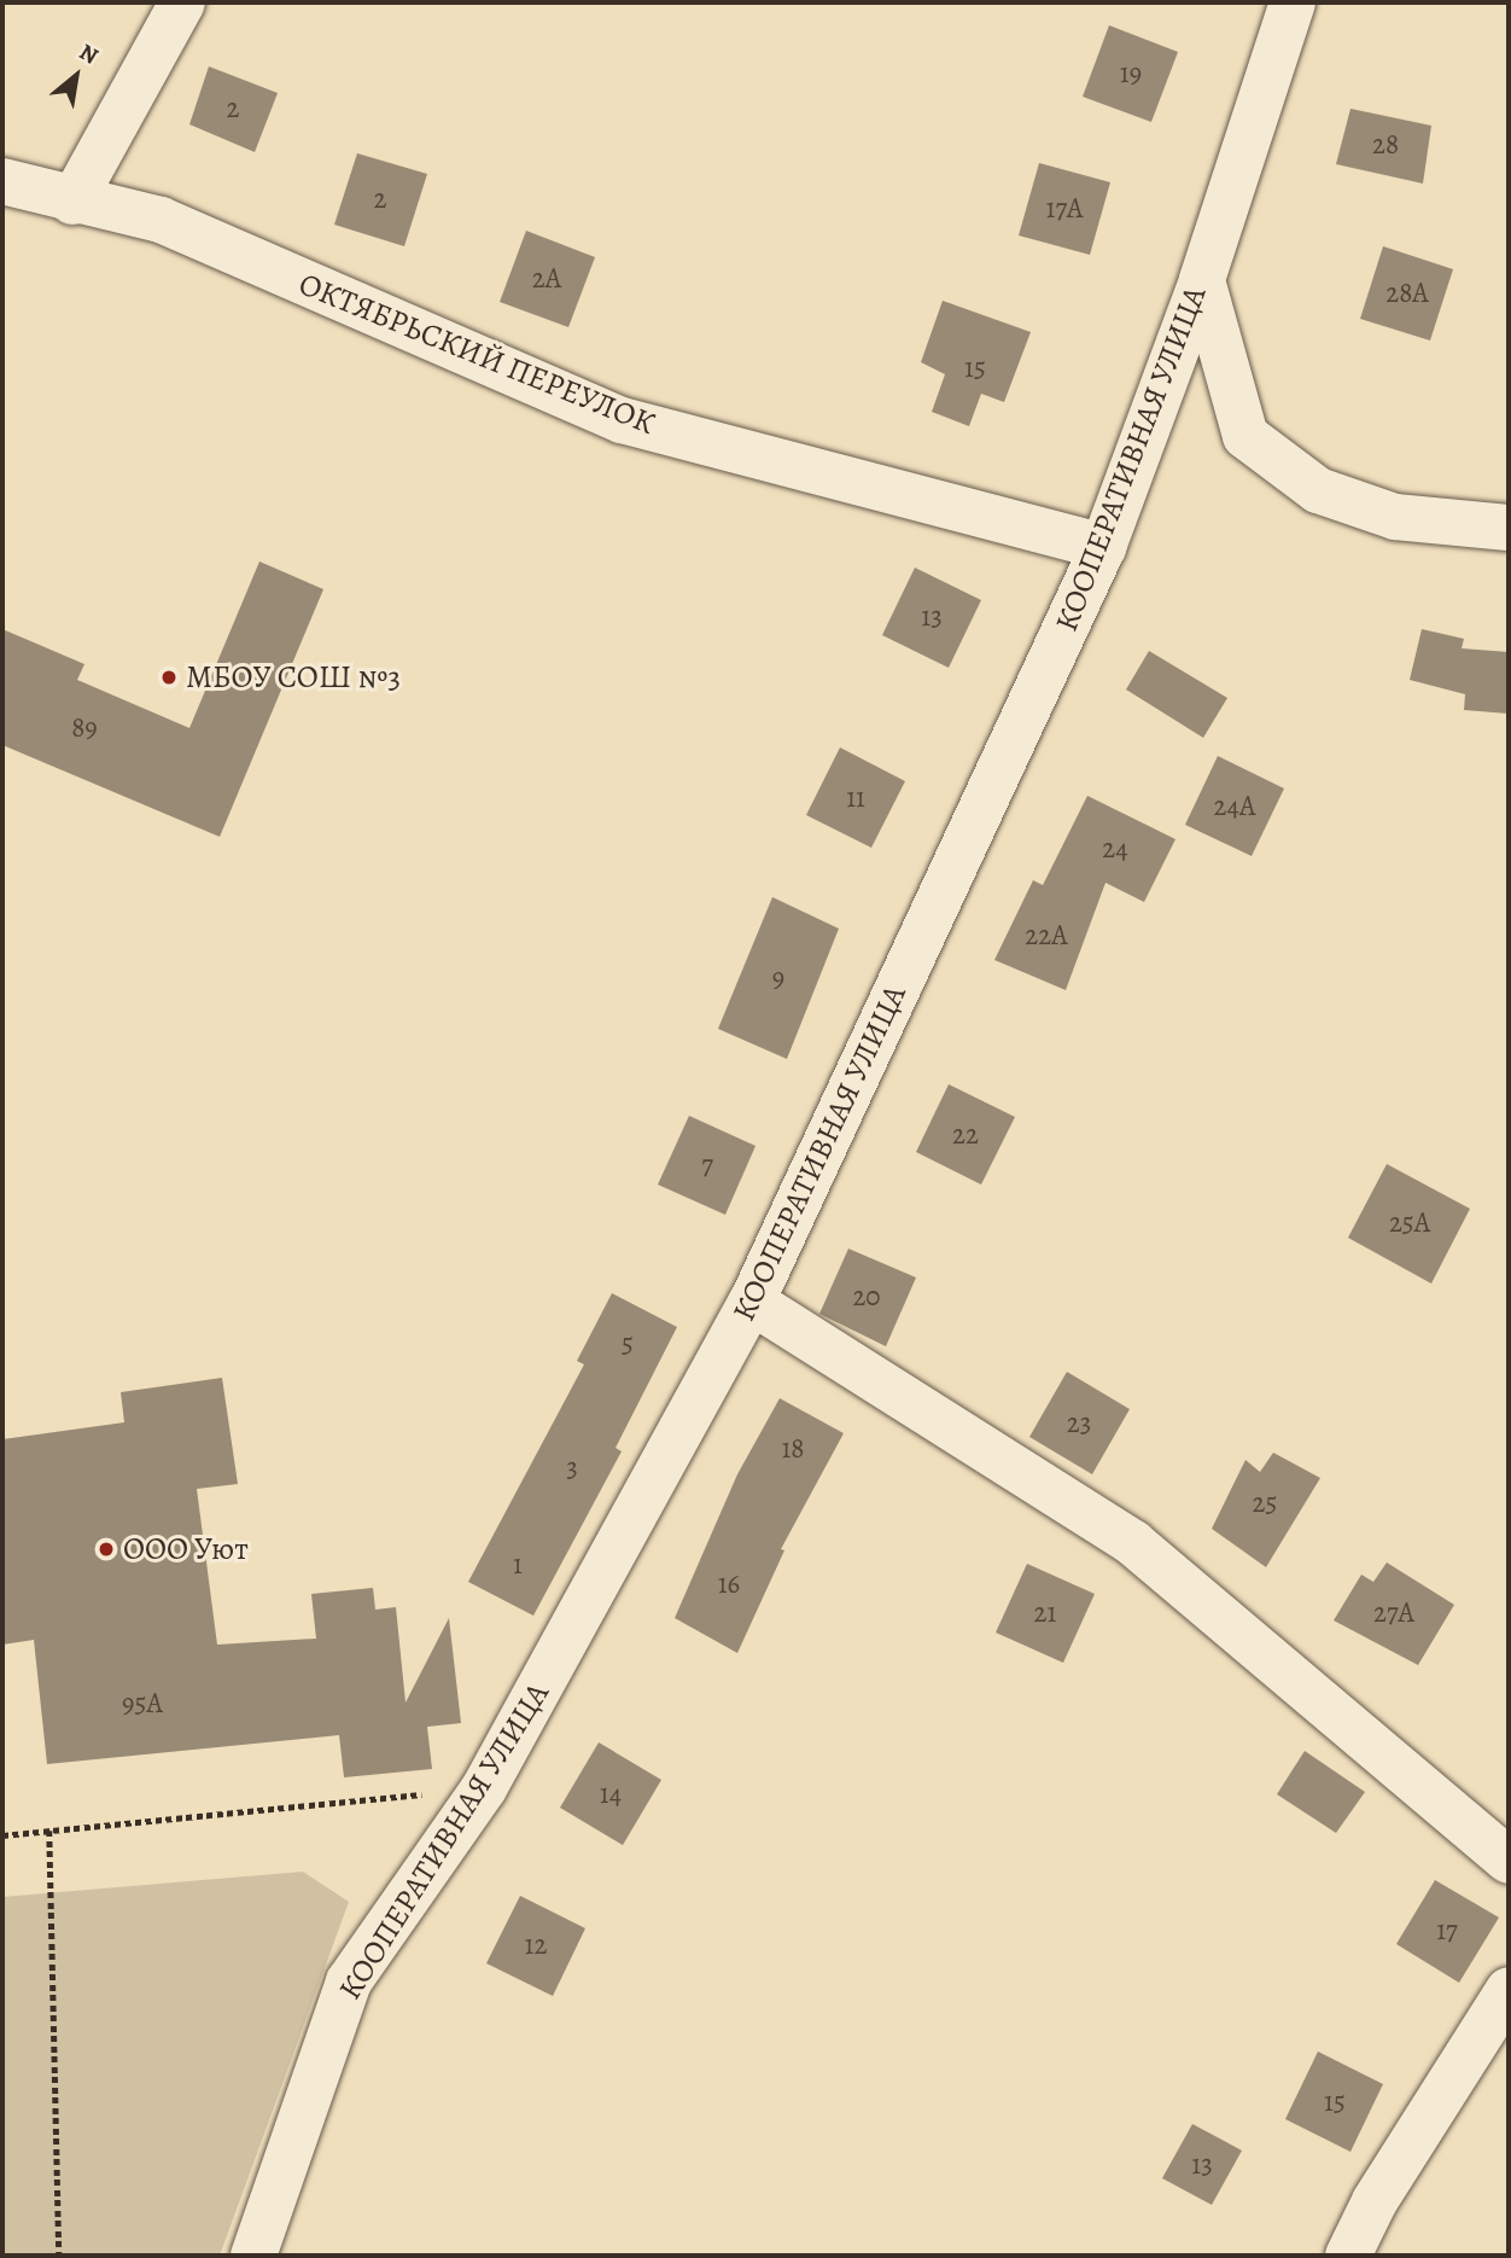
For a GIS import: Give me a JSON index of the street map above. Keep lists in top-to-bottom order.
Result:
{
  "streets": {
    "street": ["ОКТЯБРЬСКИЙ ПЕРЕУЛОК", "КООПЕРАТИВНАЯ УЛИЦА"]
  },
  "crossings": [
    ["ОКТЯБРЬСКИЙ ПЕРЕУЛОК", "КООПЕРАТИВНАЯ УЛИЦА"]
  ],
  "places": ["МБОУ СОШ №3", "ООО Уют"],
  "house_numbers": [
    "19",
    "2",
    "28",
    "2",
    "17А",
    "2А",
    "28А",
    "15",
    "13",
    "89",
    "11",
    "24А",
    "24",
    "22А",
    "9",
    "22",
    "7",
    "25А",
    "20",
    "5",
    "23",
    "18",
    "3",
    "25",
    "1",
    "16",
    "21",
    "27А",
    "95А",
    "14",
    "17",
    "12",
    "15",
    "13"
  ],
  "north": "top right"
}
